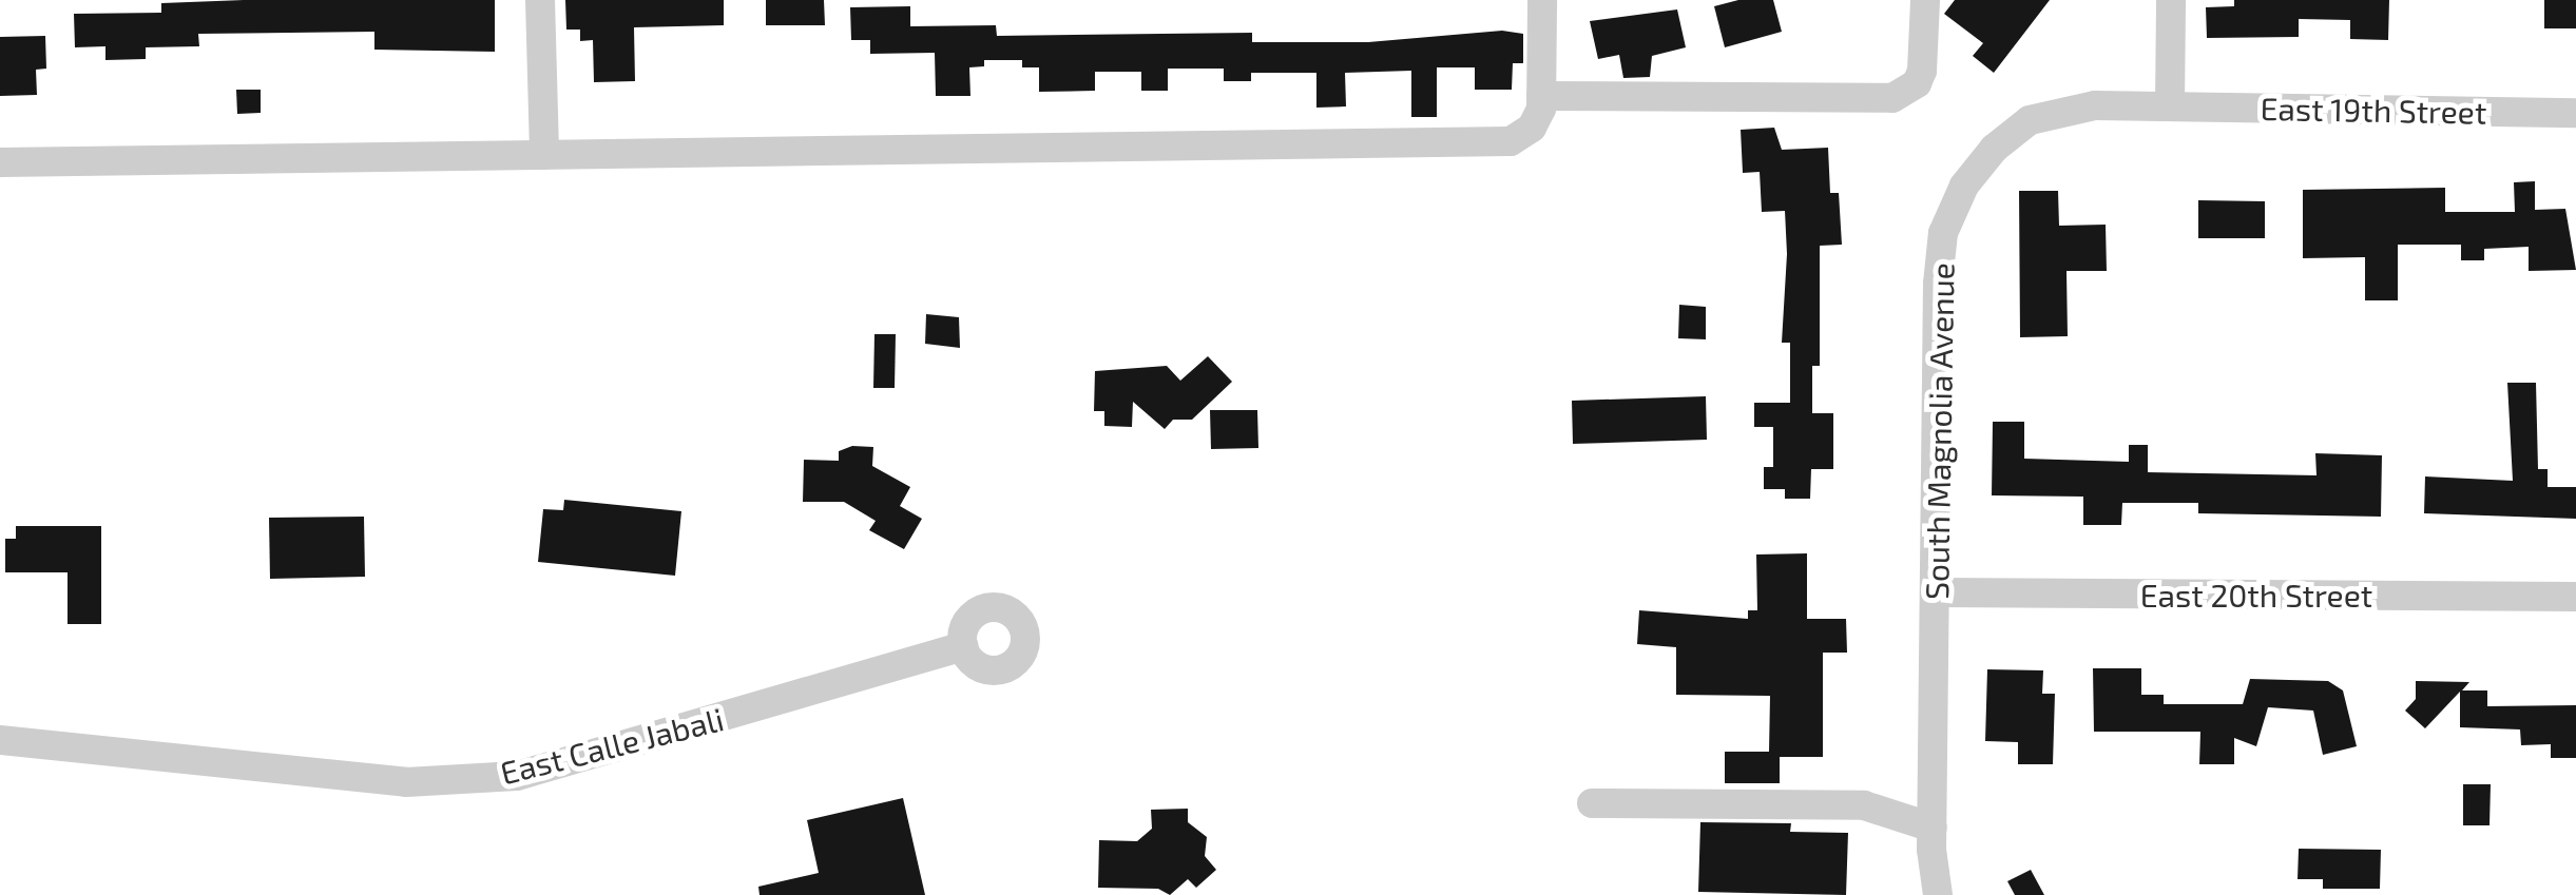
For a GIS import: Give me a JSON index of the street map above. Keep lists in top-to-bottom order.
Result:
{
  "streets": {
    "street": [
      "East 19th Street",
      "South Magnolia Avenue",
      "East 20th Street",
      "East Calle Jabali"
    ]
  },
  "crossings": [
    ["East 19th Street", "South Magnolia Avenue"],
    ["South Magnolia Avenue", "East 20th Street"]
  ]
}
